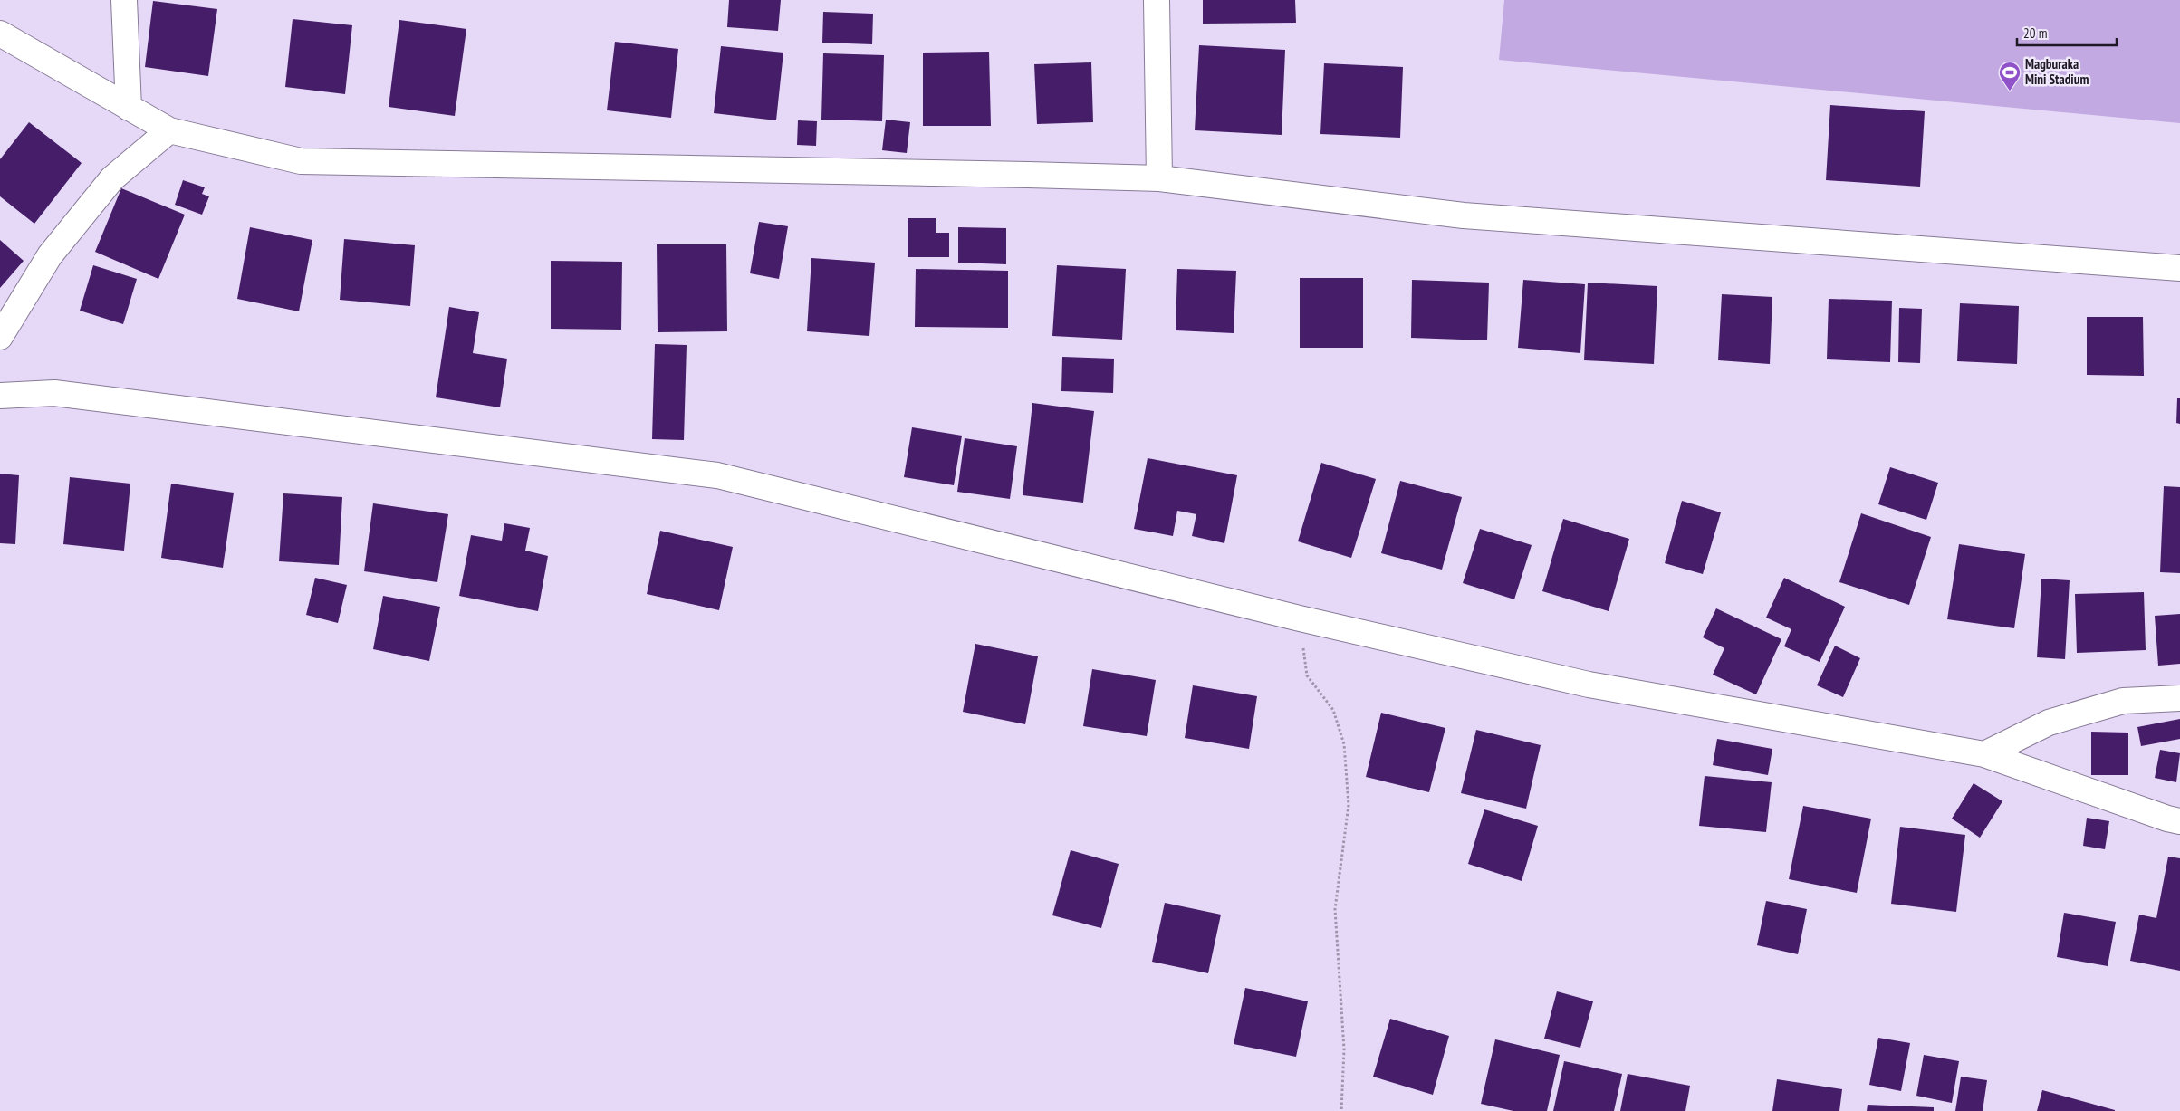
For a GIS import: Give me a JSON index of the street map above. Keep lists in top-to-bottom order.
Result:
{
  "places": {
    "sports": ["Magburaka Mini Stadium"]
  },
  "scale_bar": "20 m"
}
